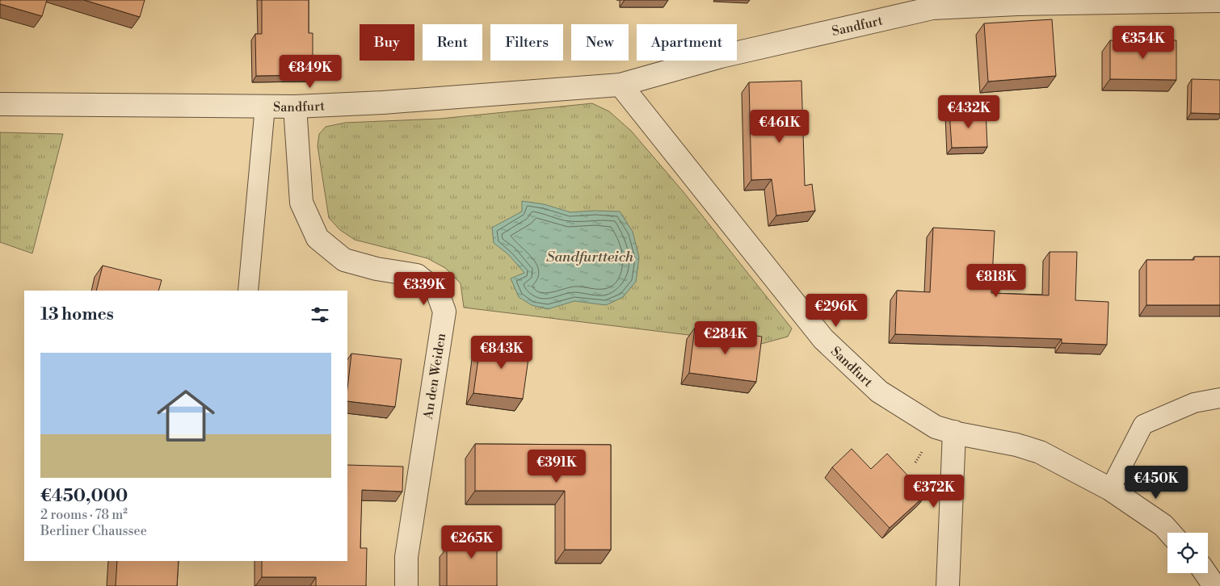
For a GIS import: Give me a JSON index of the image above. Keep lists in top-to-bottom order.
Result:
{
  "streets": {
    "street": ["Sandfurt", "An den Weiden"]
  },
  "crossings": [
    ["Sandfurt", "An den Weiden"]
  ],
  "water": ["Sandfurtteich"],
  "page": {
    "chip": [
      "Buy",
      "Rent",
      "Filters",
      "New",
      "Apartment"
    ],
    "price": [
      "€354K",
      "€849K",
      "€432K",
      "€461K",
      "€818K",
      "€339K",
      "€296K",
      "€284K",
      "€843K",
      "€391K",
      "€450K",
      "€372K",
      "€265K"
    ],
    "heading": "13 homes",
    "list": [
      {
        "name": "€450,000",
        "note": "2 rooms · 78 m² · Berliner Chaussee"
      }
    ]
  }
}
